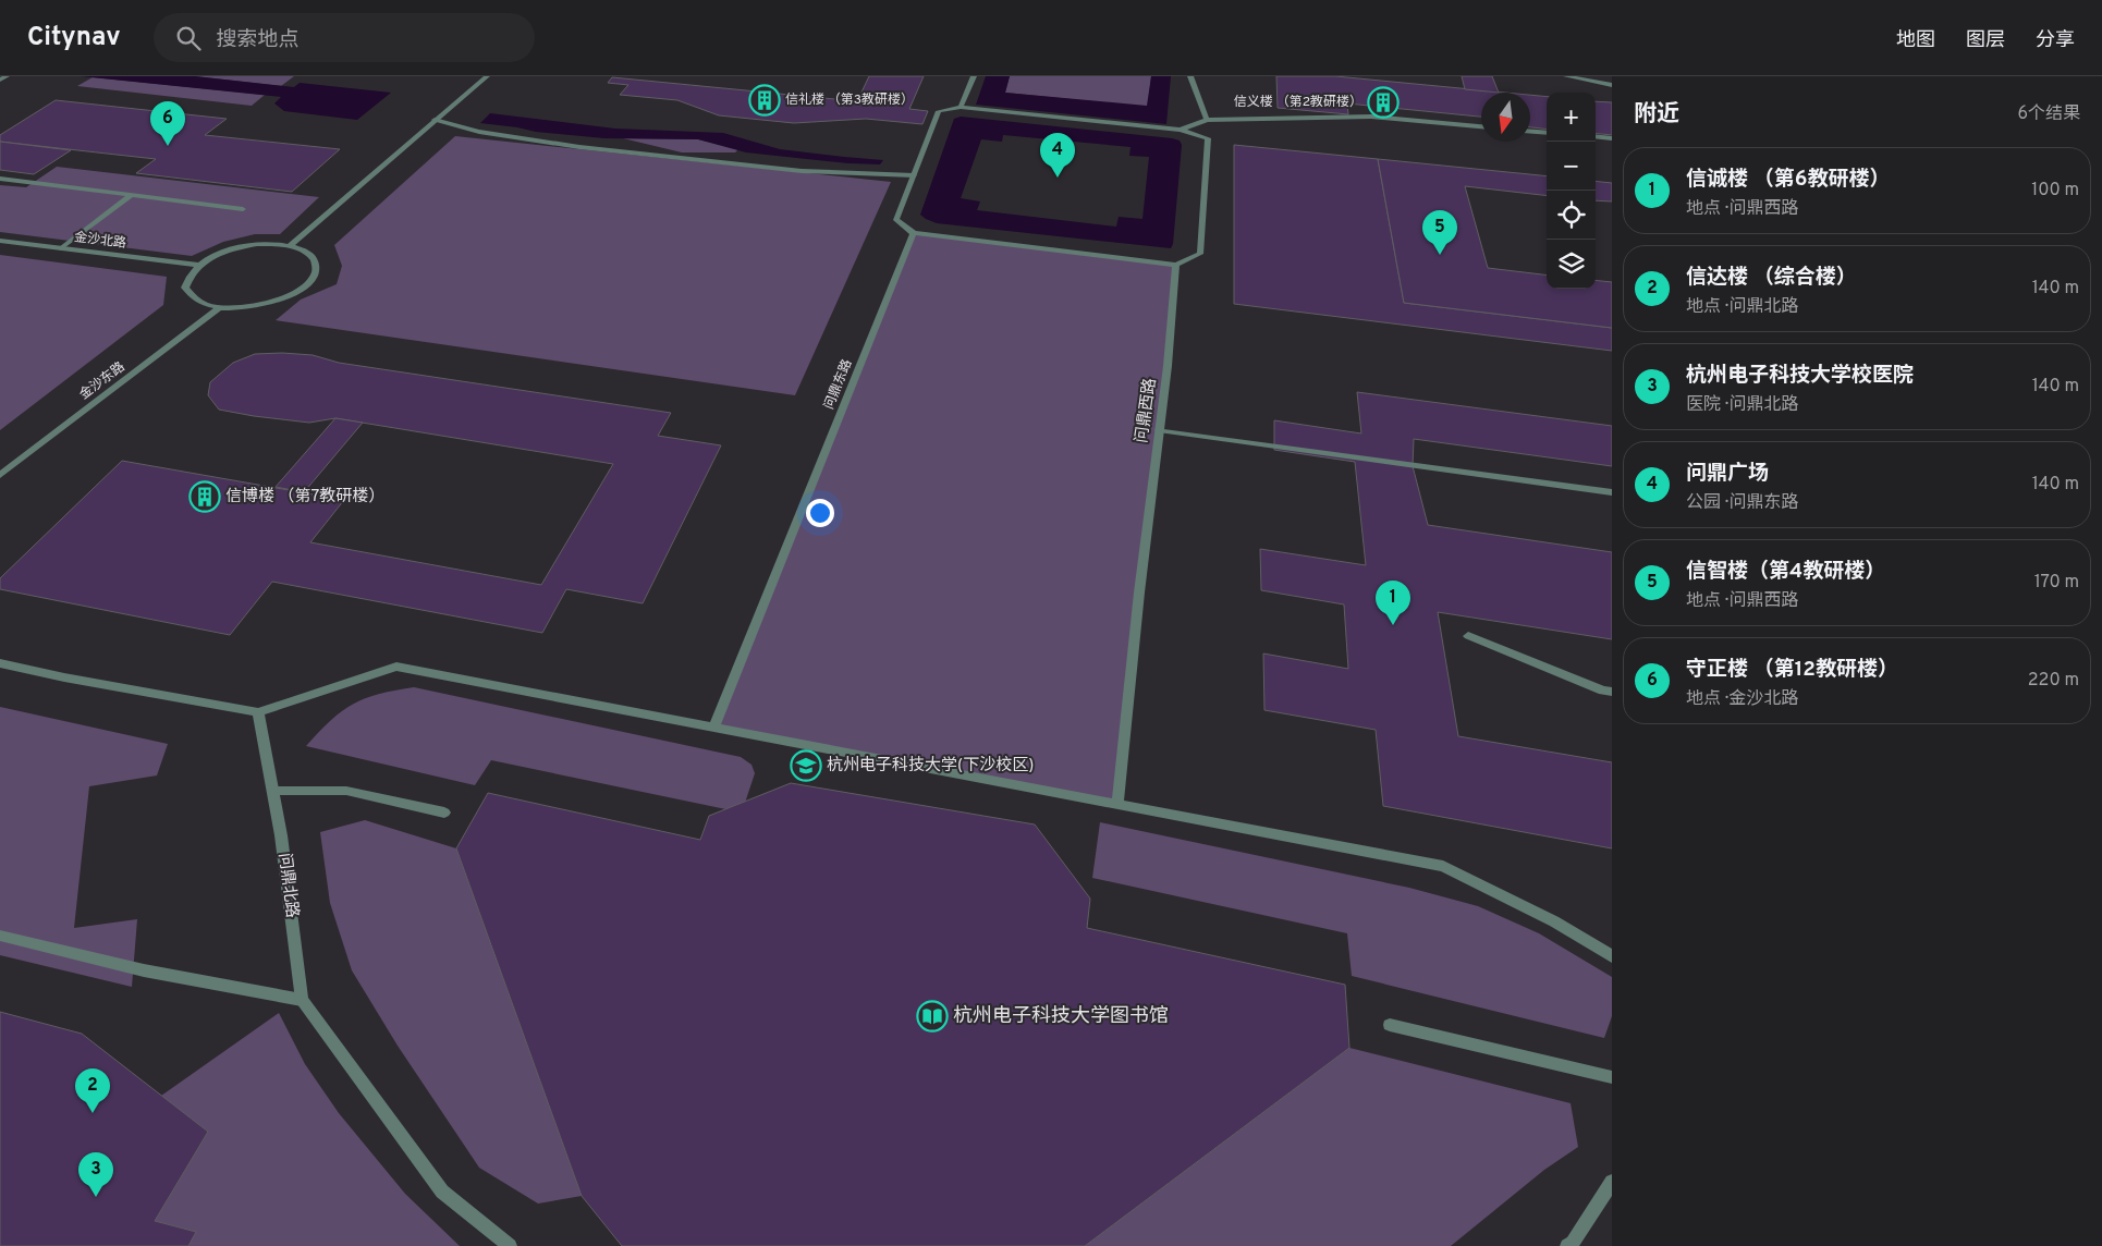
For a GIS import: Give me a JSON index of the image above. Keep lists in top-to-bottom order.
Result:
{
  "streets": {
    "street": [
      "金沙北路",
      "金沙东路",
      "问鼎东路",
      "问鼎西路",
      "问鼎北路"
    ]
  },
  "places": {
    "building": ["信礼楼 （第3教研楼）", "信义楼 （第2教研楼）", "信博楼 （第7教研楼）"],
    "school or university": ["杭州电子科技大学(下沙校区)"],
    "library": ["杭州电子科技大学图书馆"]
  },
  "north": "bottom",
  "page": {
    "header": "Citynav",
    "search": "搜索地点",
    "nav": ["地图", "图层", "分享"],
    "heading": ["附近", "6个结果"],
    "map_buttons": ["+", "−"],
    "pins": [
      "6",
      "4",
      "5",
      "1",
      "2",
      "3"
    ],
    "list": [
      {
        "mark": "1",
        "name": "信诚楼 （第6教研楼）",
        "note": "地点 · 问鼎西路",
        "value": "100 m"
      },
      {
        "mark": "2",
        "name": "信达楼 （综合楼）",
        "note": "地点 · 问鼎北路",
        "value": "140 m"
      },
      {
        "mark": "3",
        "name": "杭州电子科技大学校医院",
        "note": "医院 · 问鼎北路",
        "value": "140 m"
      },
      {
        "mark": "4",
        "name": "问鼎广场",
        "note": "公园 · 问鼎东路",
        "value": "140 m"
      },
      {
        "mark": "5",
        "name": "信智楼（第4教研楼）",
        "note": "地点 · 问鼎西路",
        "value": "170 m"
      },
      {
        "mark": "6",
        "name": "守正楼 （第12教研楼）",
        "note": "地点 · 金沙北路",
        "value": "220 m"
      }
    ]
  }
}
